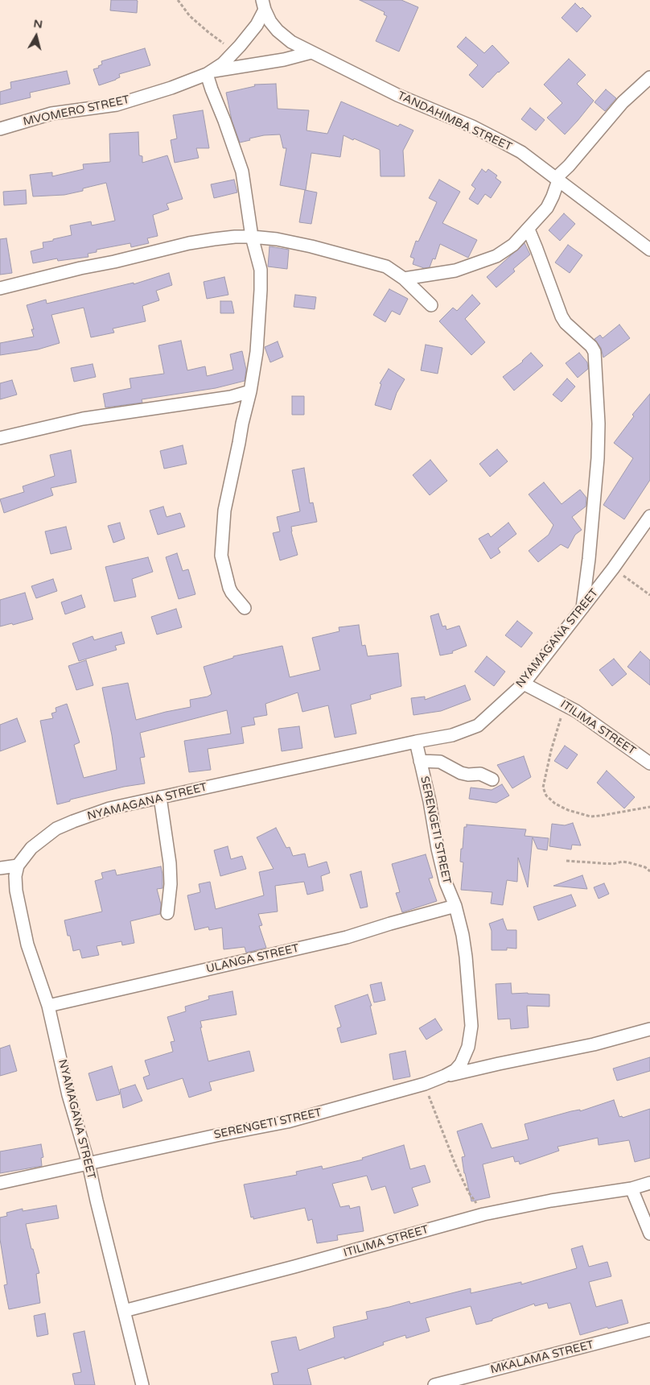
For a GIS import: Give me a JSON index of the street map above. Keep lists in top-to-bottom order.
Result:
{
  "streets": {
    "street": [
      "MVOMERO STREET",
      "TANDAHIMBA STREET",
      "NYAMAGANA STREET",
      "ITILIMA STREET",
      "SERENGETI STREET",
      "ULANGA STREET",
      "MKALAMA STREET"
    ]
  },
  "crossings": [
    ["MVOMERO STREET", "TANDAHIMBA STREET"],
    ["NYAMAGANA STREET", "ITILIMA STREET"],
    ["NYAMAGANA STREET", "SERENGETI STREET"],
    ["NYAMAGANA STREET", "ULANGA STREET"],
    ["SERENGETI STREET", "ULANGA STREET"]
  ],
  "north": "top"
}
